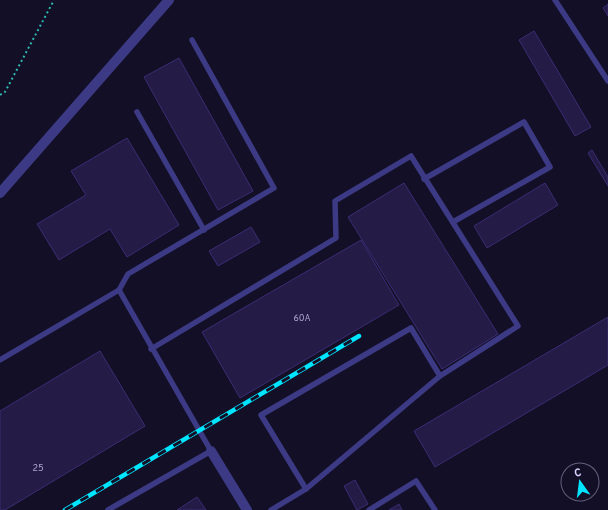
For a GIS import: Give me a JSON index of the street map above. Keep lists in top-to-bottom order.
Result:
{
  "house_numbers": ["60А", "25"],
  "north": "top"
}
